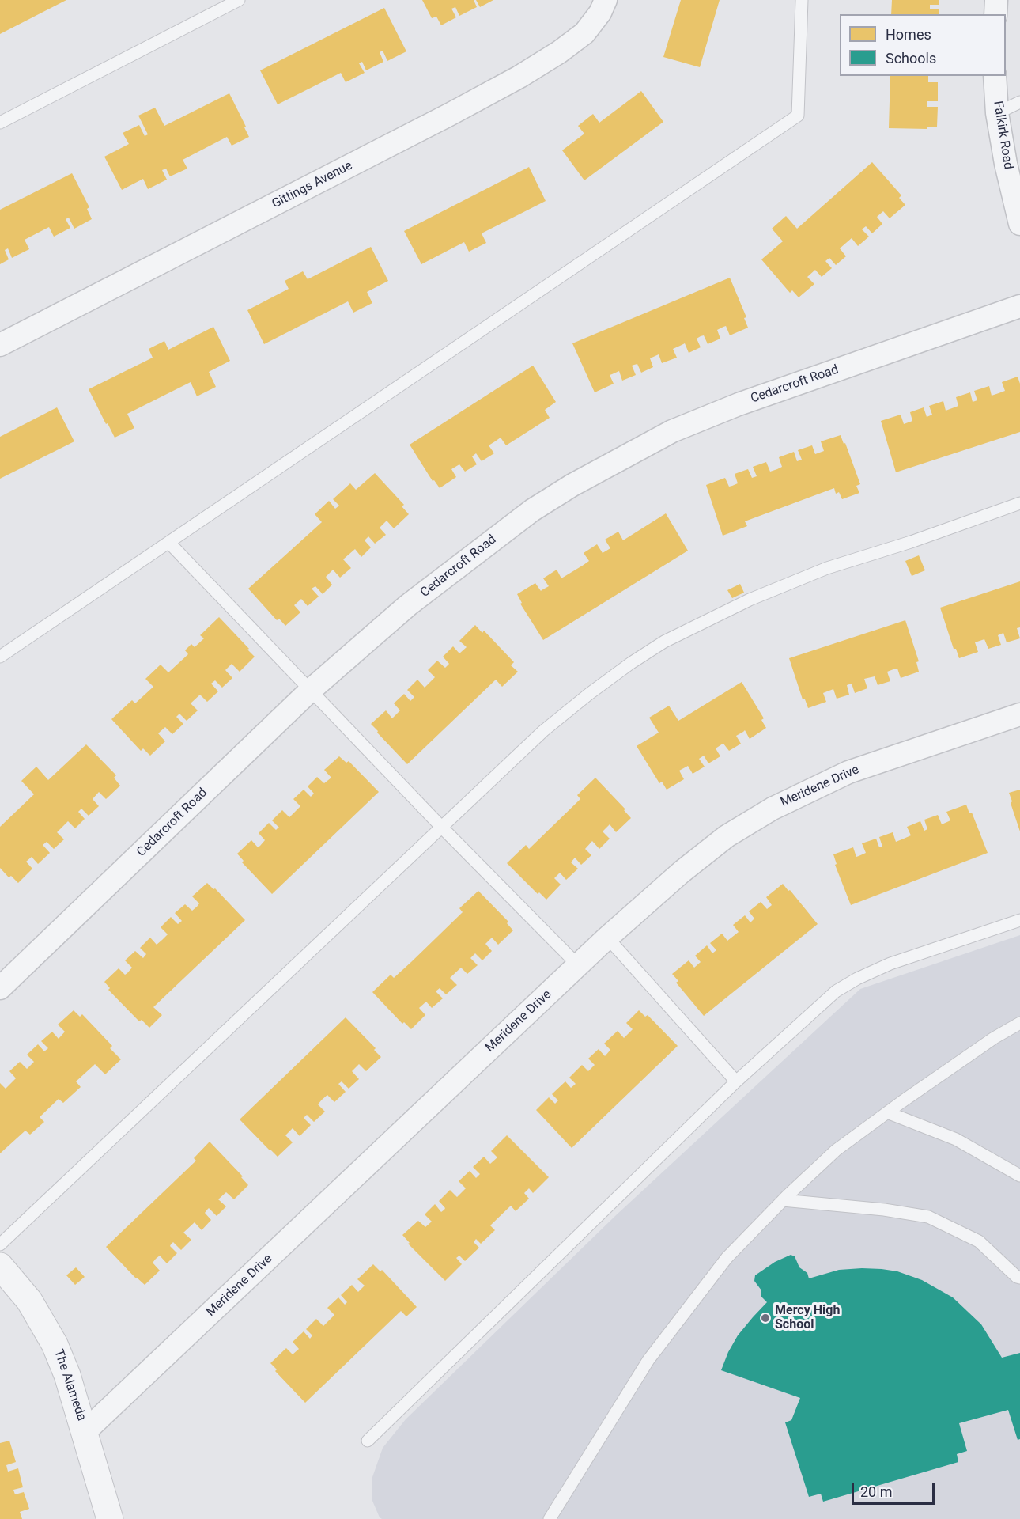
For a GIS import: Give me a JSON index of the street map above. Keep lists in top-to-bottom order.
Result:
{
  "streets": {
    "street": [
      "Falkirk Road",
      "Gittings Avenue",
      "Cedarcroft Road",
      "Meridene Drive",
      "The Alameda"
    ]
  },
  "crossings": [
    ["Meridene Drive", "The Alameda"]
  ],
  "places": ["Mercy High School"],
  "legend": ["Homes", "Schools"],
  "scale_bar": "20 m"
}
